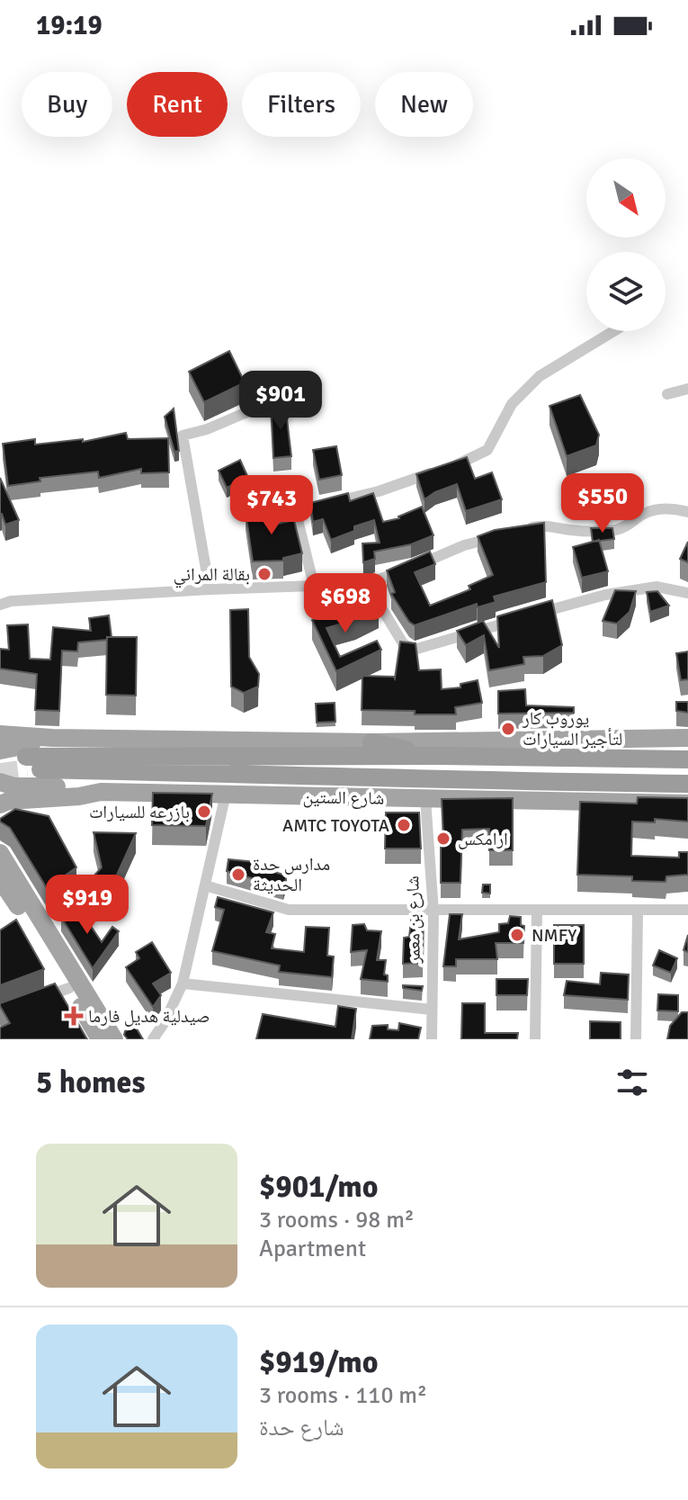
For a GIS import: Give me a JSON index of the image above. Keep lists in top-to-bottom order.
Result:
{
  "streets": {
    "highway": ["شارع الستين"],
    "street": ["شارع بن معمر"]
  },
  "crossings": [
    ["شارع الستين", "شارع بن معمر"]
  ],
  "places": {
    "other": [
      "بقالة المراني",
      "يوروب كار لتأجير السيارات",
      "بازرعه للسيارات",
      "AMTC TOYOTA",
      "ارامكس",
      "مدارس حدة الحديثة",
      "NMFY"
    ],
    "health": ["صيدلية هديل فارما"]
  },
  "north": "bottom right",
  "page": {
    "status": "19:19",
    "chip": [
      "Buy",
      "Rent",
      "Filters",
      "New"
    ],
    "price": [
      "$901",
      "$550",
      "$743",
      "$698",
      "$919"
    ],
    "heading": "5 homes",
    "list": [
      {
        "name": "$901/mo",
        "note": "3 rooms · 98 m² · Apartment"
      },
      {
        "name": "$919/mo",
        "note": "3 rooms · 110 m² · شارع حدة"
      }
    ]
  }
}
